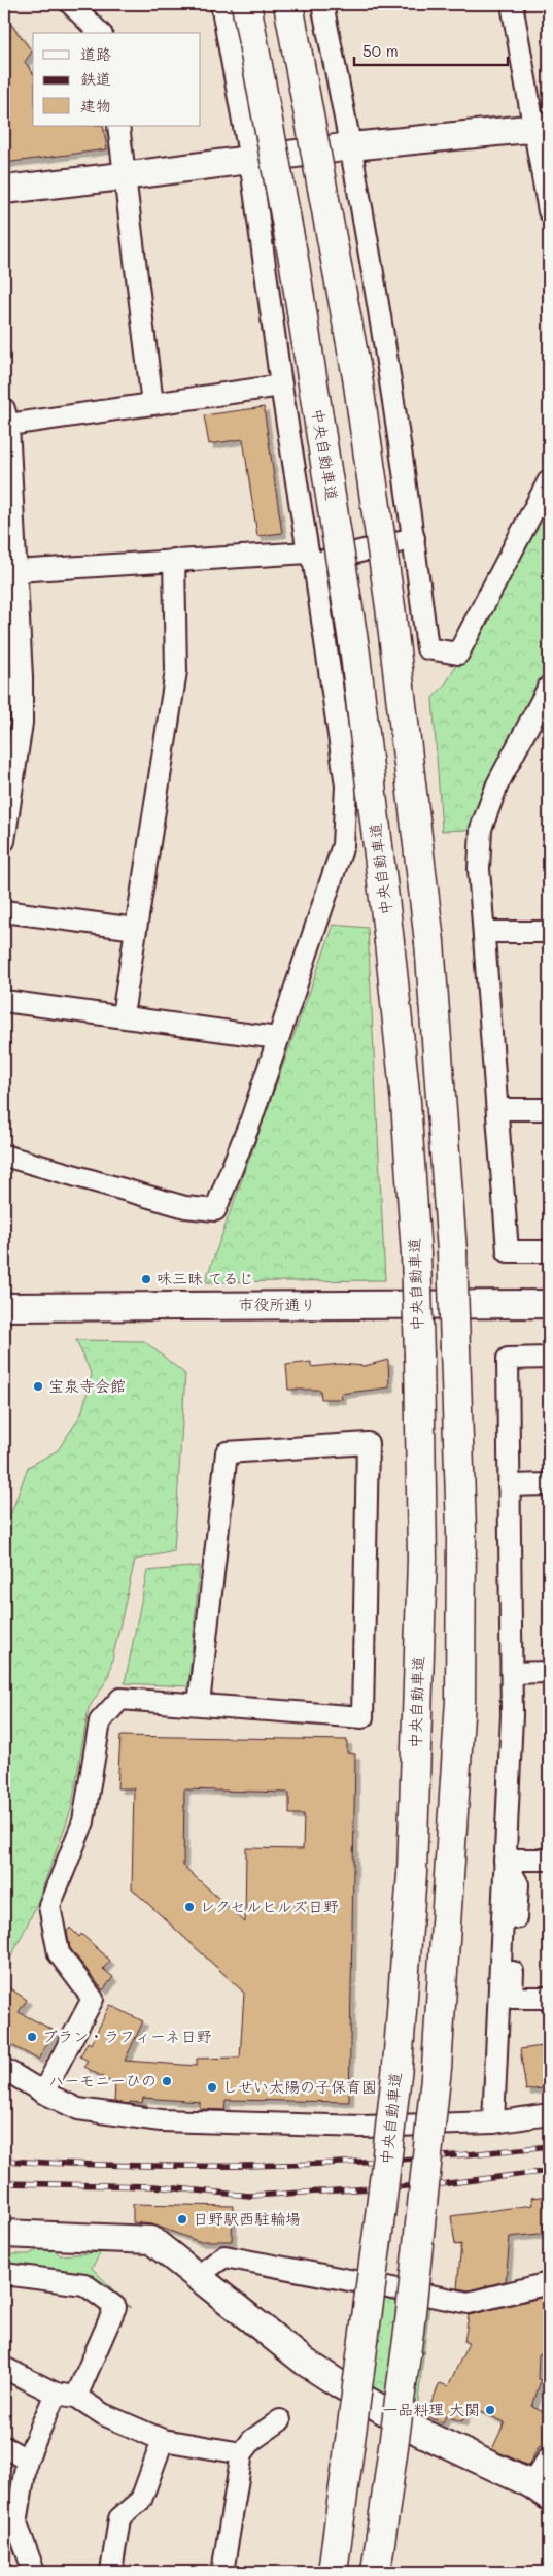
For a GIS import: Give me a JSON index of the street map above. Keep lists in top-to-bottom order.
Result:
{
  "streets": {
    "highway": ["中央自動車道"],
    "street": ["市役所通り"]
  },
  "places": [
    "味三昧 てるじ",
    "宝泉寺会館",
    "レクセルヒルズ日野",
    "ブラン・ラフィーネ日野",
    "ハーモニーひの",
    "しせい太陽の子保育園",
    "日野駅西駐輪場",
    "一品料理 大関"
  ],
  "legend": ["道路", "鉄道", "建物"],
  "scale_bar": "50 m"
}
